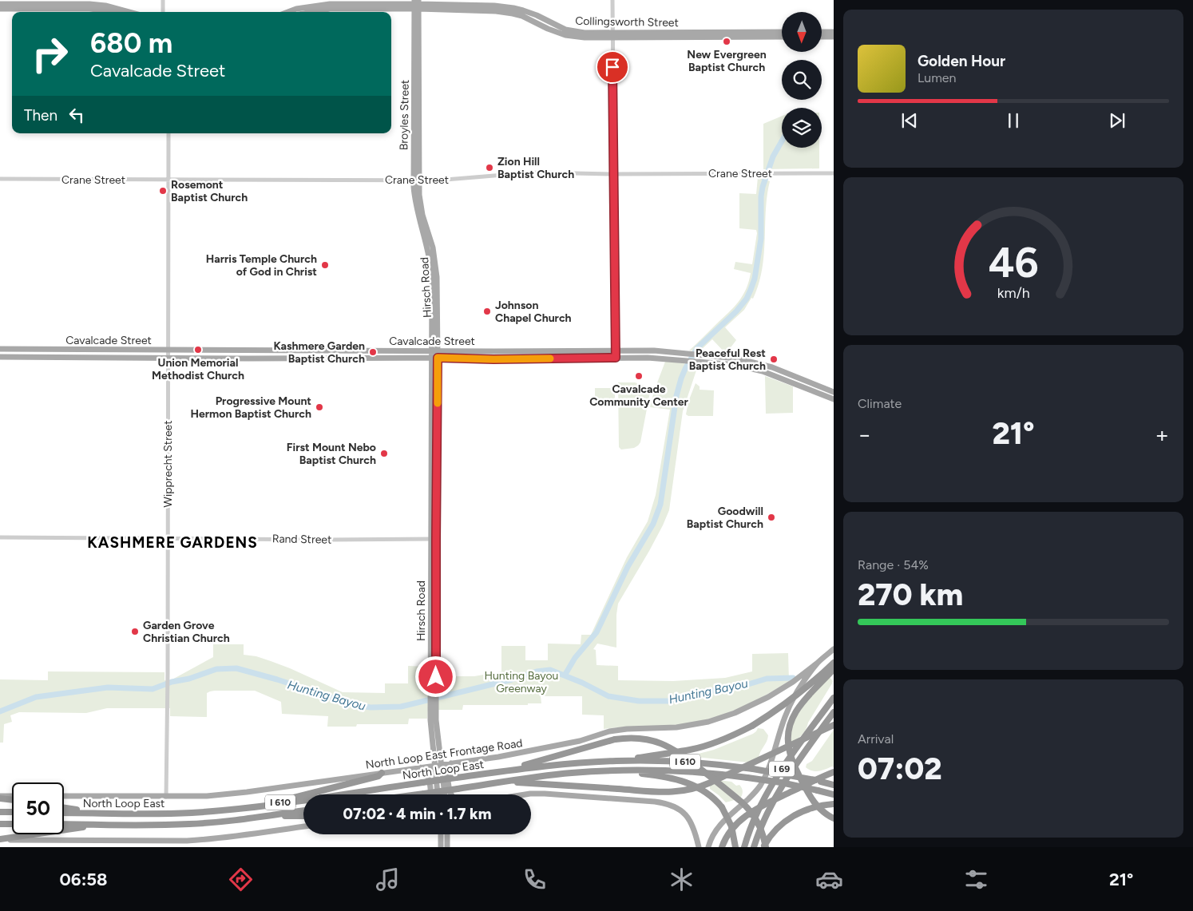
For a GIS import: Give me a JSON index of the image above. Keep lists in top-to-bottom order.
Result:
{
  "streets": {
    "highway": ["I 610", "I 69", "North Loop East"],
    "main road": [
      "Collingsworth Street",
      "Broyles Street",
      "Hirsch Road",
      "Cavalcade Street",
      "North Loop East Frontage Road"
    ],
    "street": ["Crane Street", "Wipprecht Street", "Rand Street"]
  },
  "crossings": [
    ["Collingsworth Street", "Broyles Street"],
    ["Broyles Street", "Crane Street"],
    ["Broyles Street", "Hirsch Road"],
    ["Crane Street", "Wipprecht Street"],
    ["Hirsch Road", "Cavalcade Street"],
    ["Hirsch Road", "Rand Street"],
    ["Hirsch Road", "North Loop East Frontage Road"],
    ["Cavalcade Street", "Wipprecht Street"],
    ["Wipprecht Street", "Rand Street"],
    ["Wipprecht Street", "North Loop East Frontage Road"]
  ],
  "districts": ["KASHMERE GARDENS"],
  "water": ["Hunting Bayou"],
  "parks": ["Hunting Bayou Greenway"],
  "places": [
    "New Evergreen Baptist Church",
    "Zion Hill Baptist Church",
    "Rosemont Baptist Church",
    "Harris Temple Church of God in Christ",
    "Johnson Chapel Church",
    "Union Memorial Methodist Church",
    "Kashmere Garden Baptist Church",
    "Peaceful Rest Baptist Church",
    "Cavalcade Community Center",
    "Progressive Mount Hermon Baptist Church",
    "First Mount Nebo Baptist Church",
    "Goodwill Baptist Church",
    "Garden Grove Christian Church"
  ],
  "north": "bottom",
  "page": {
    "turn": ["680 m", "Cavalcade Street"],
    "song": ["Golden Hour", "Lumen"],
    "then": "Then",
    "tile": [
      "Climate",
      ["Range · 54%", "270 km"],
      ["Arrival", "07:02"]
    ],
    "heat": ["−", "21°", "+"],
    "limit": "50",
    "trip": "07:02 · 4 min · 1.7 km",
    "tabs": ["06:58", "21°"],
    "gauge": ["46", "km/h"]
  }
}
